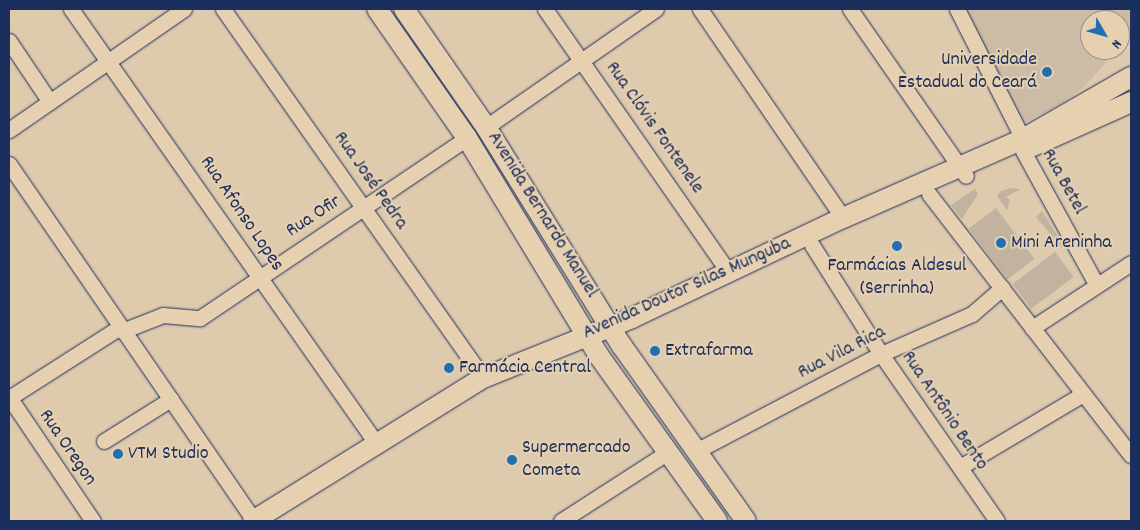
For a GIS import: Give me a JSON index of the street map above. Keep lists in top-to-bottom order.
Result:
{
  "streets": {
    "main road": ["Avenida Bernardo Manuel", "Avenida Doutor Silas Munguba"],
    "street": [
      "Rua Clóvis Fontenele",
      "Rua José Pedra",
      "Rua Betel",
      "Rua Afonso Lopes",
      "Rua Ofir",
      "Rua Vila Rica",
      "Rua Antônio Bento",
      "Rua Oregon"
    ]
  },
  "crossings": [
    ["Rua Clóvis Fontenele", "Avenida Doutor Silas Munguba"],
    ["Rua José Pedra", "Rua Ofir"],
    ["Rua José Pedra", "Avenida Doutor Silas Munguba"],
    ["Rua Betel", "Avenida Doutor Silas Munguba"],
    ["Rua Afonso Lopes", "Rua Ofir"],
    ["Rua Afonso Lopes", "Avenida Doutor Silas Munguba"],
    ["Avenida Bernardo Manuel", "Rua Ofir"],
    ["Avenida Bernardo Manuel", "Avenida Doutor Silas Munguba"],
    ["Avenida Bernardo Manuel", "Rua Vila Rica"],
    ["Rua Ofir", "Rua Oregon"],
    ["Avenida Doutor Silas Munguba", "Rua Antônio Bento"],
    ["Rua Vila Rica", "Rua Antônio Bento"]
  ],
  "places": [
    "Universidade Estadual do Ceará",
    "Mini Areninha",
    "Farmácias Aldesul (Serrinha)",
    "Extrafarma",
    "Farmácia Central",
    "VTM Studio",
    "Supermercado Cometa"
  ],
  "north": "bottom right"
}
